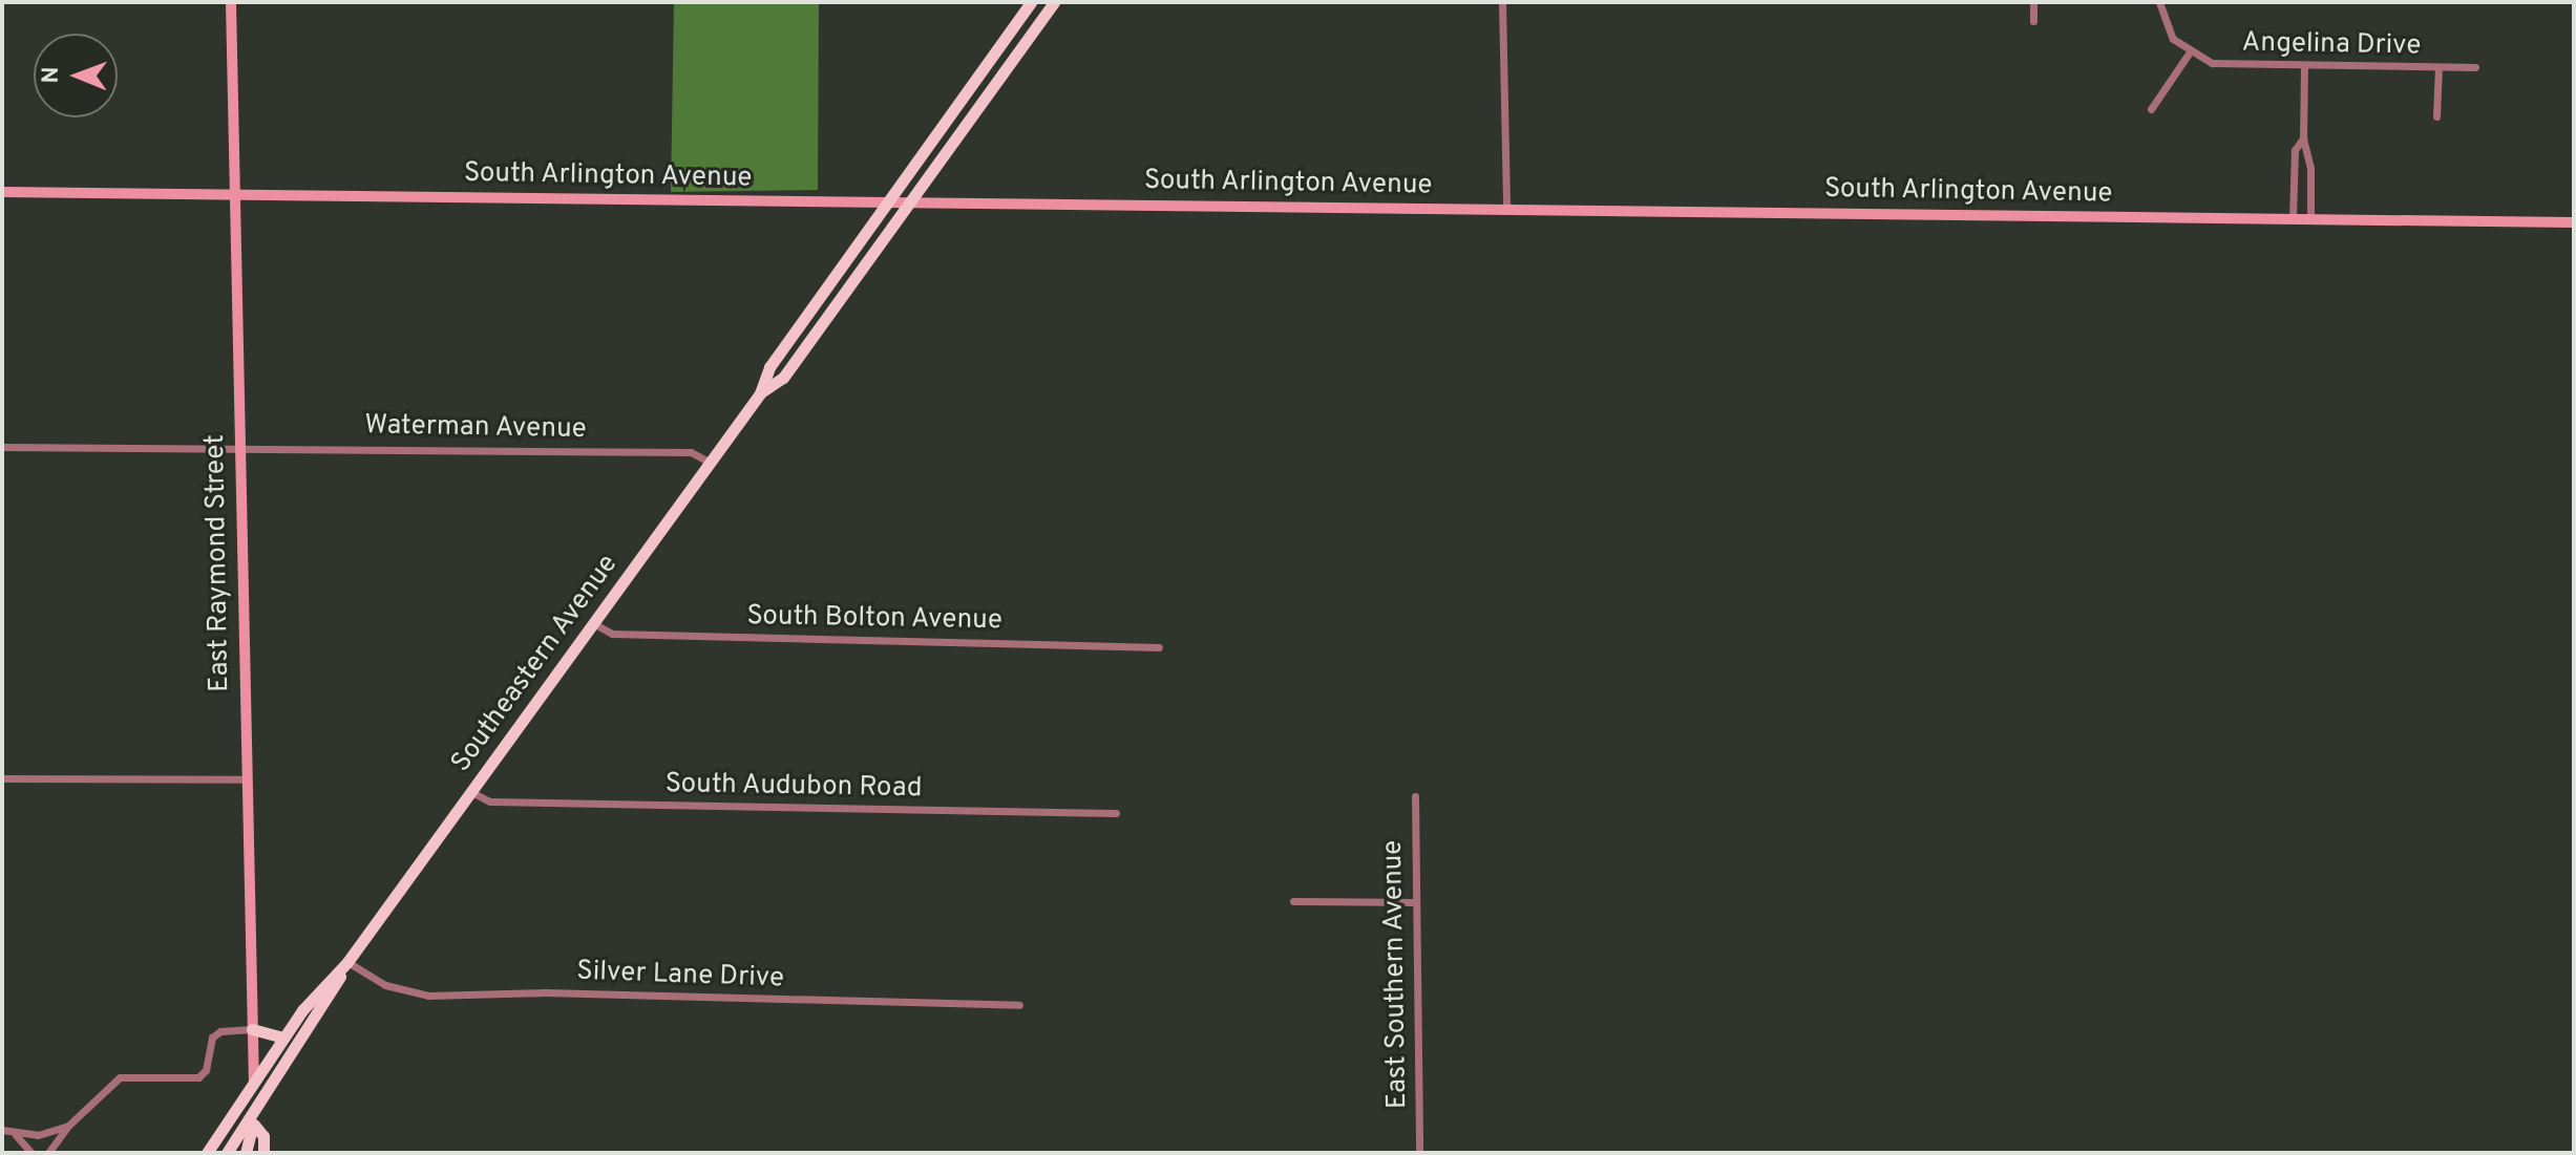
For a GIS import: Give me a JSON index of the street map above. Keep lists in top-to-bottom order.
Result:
{
  "streets": {
    "main road": ["South Arlington Avenue", "East Raymond Street", "Southeastern Avenue"],
    "street": [
      "Angelina Drive",
      "Waterman Avenue",
      "South Bolton Avenue",
      "South Audubon Road",
      "East Southern Avenue",
      "Silver Lane Drive"
    ]
  },
  "crossings": [
    ["South Arlington Avenue", "East Raymond Street"],
    ["South Arlington Avenue", "Southeastern Avenue"],
    ["Waterman Avenue", "East Raymond Street"],
    ["Waterman Avenue", "Southeastern Avenue"],
    ["East Raymond Street", "Southeastern Avenue"],
    ["South Bolton Avenue", "Southeastern Avenue"],
    ["Southeastern Avenue", "South Audubon Road"],
    ["Southeastern Avenue", "Silver Lane Drive"]
  ],
  "north": "left"
}
